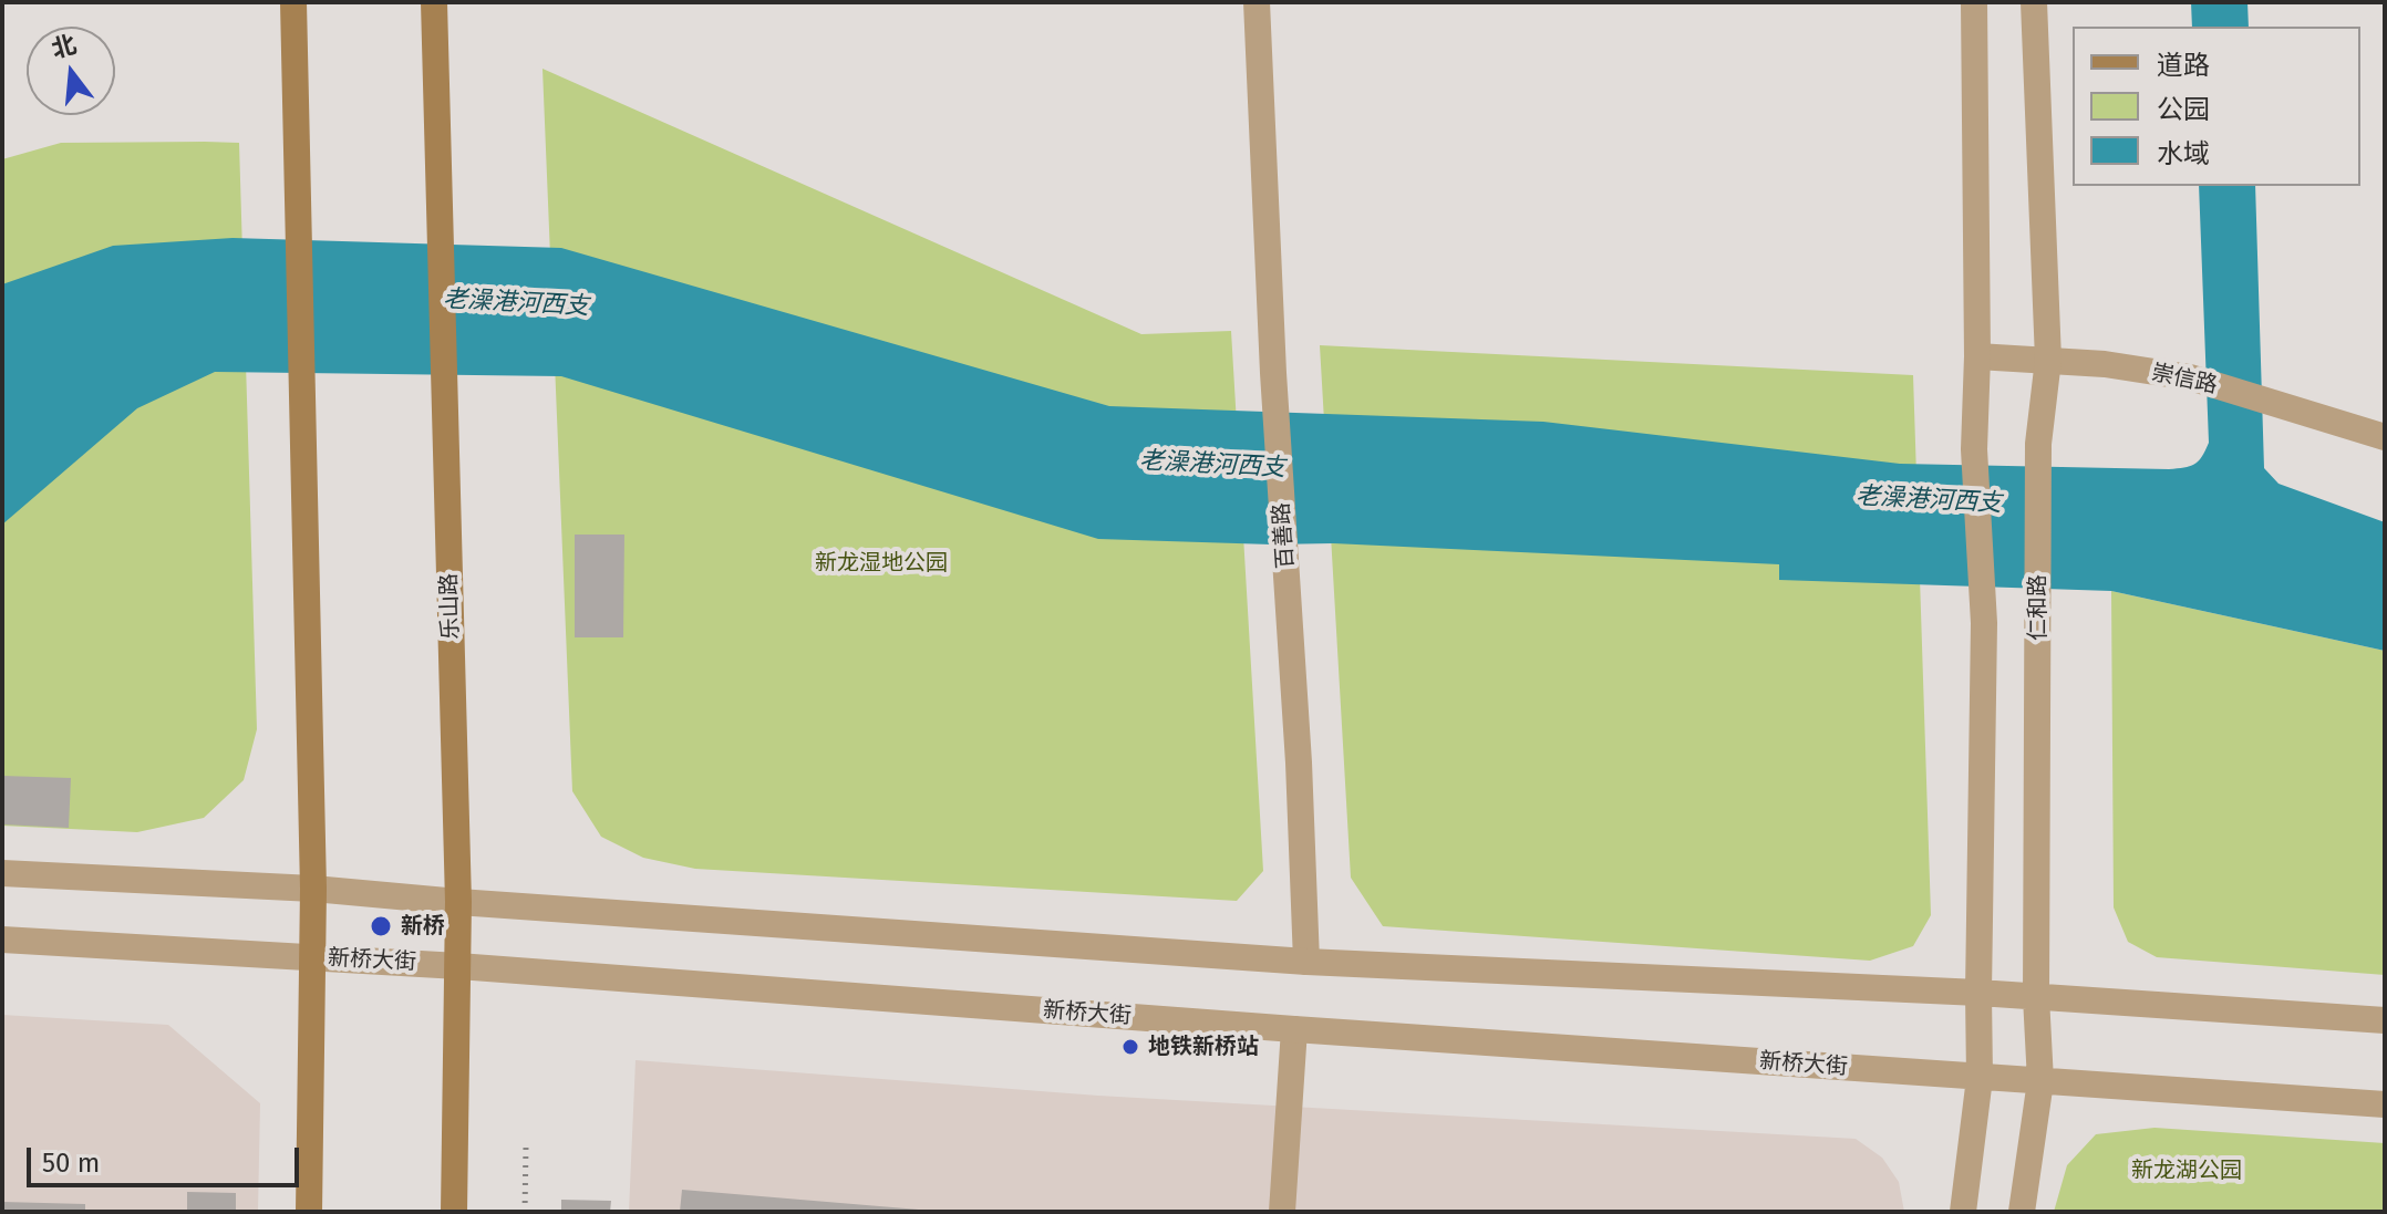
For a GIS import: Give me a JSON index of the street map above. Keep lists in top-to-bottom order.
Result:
{
  "streets": {
    "main road": ["乐山路"],
    "street": [
      "崇信路",
      "百善路",
      "仁和路",
      "新桥大街"
    ]
  },
  "crossings": [
    ["崇信路", "仁和路"],
    ["乐山路", "新桥大街"],
    ["仁和路", "新桥大街"]
  ],
  "water": ["老澡港河西支"],
  "parks": ["新龙湿地公园", "新龙湖公园"],
  "places": ["新桥", "地铁新桥站"],
  "legend": ["道路", "公园", "水域"],
  "scale_bar": "50 m",
  "north": "top"
}
